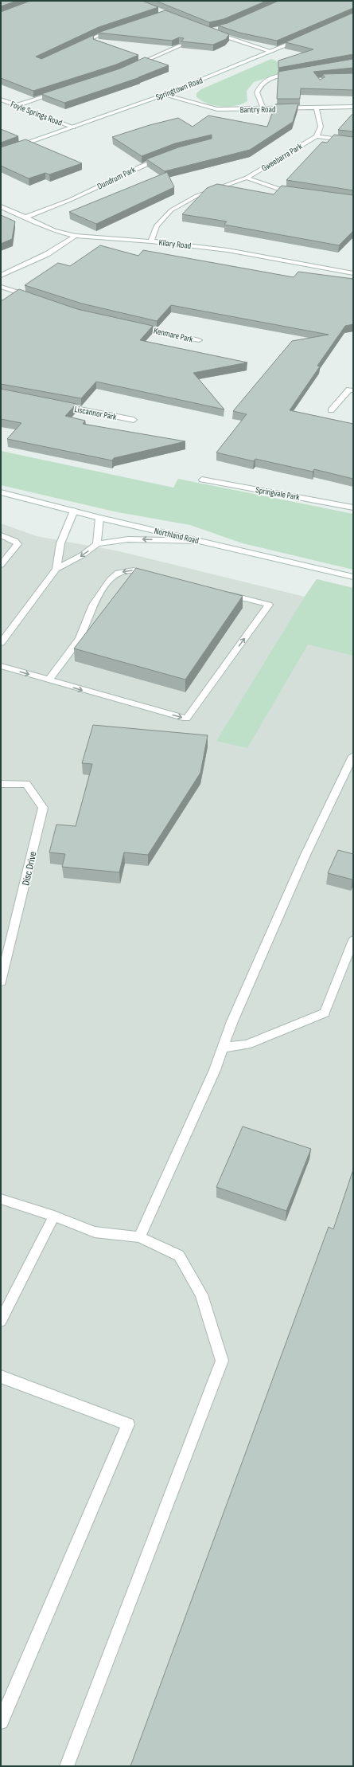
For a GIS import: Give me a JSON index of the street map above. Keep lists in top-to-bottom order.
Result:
{
  "streets": {
    "street": [
      "Springtown Road",
      "Bantry Road",
      "Foyle Springs Road",
      "Gweebarra Park",
      "Dundrum Park",
      "Kilary Road",
      "Kenmare Park",
      "Liscannor Park",
      "Springvale Park",
      "Northland Road",
      "Disc Drive"
    ]
  },
  "crossings": [
    ["Springtown Road", "Bantry Road"],
    ["Springtown Road", "Foyle Springs Road"],
    ["Gweebarra Park", "Kilary Road"],
    ["Dundrum Park", "Kilary Road"]
  ]
}
